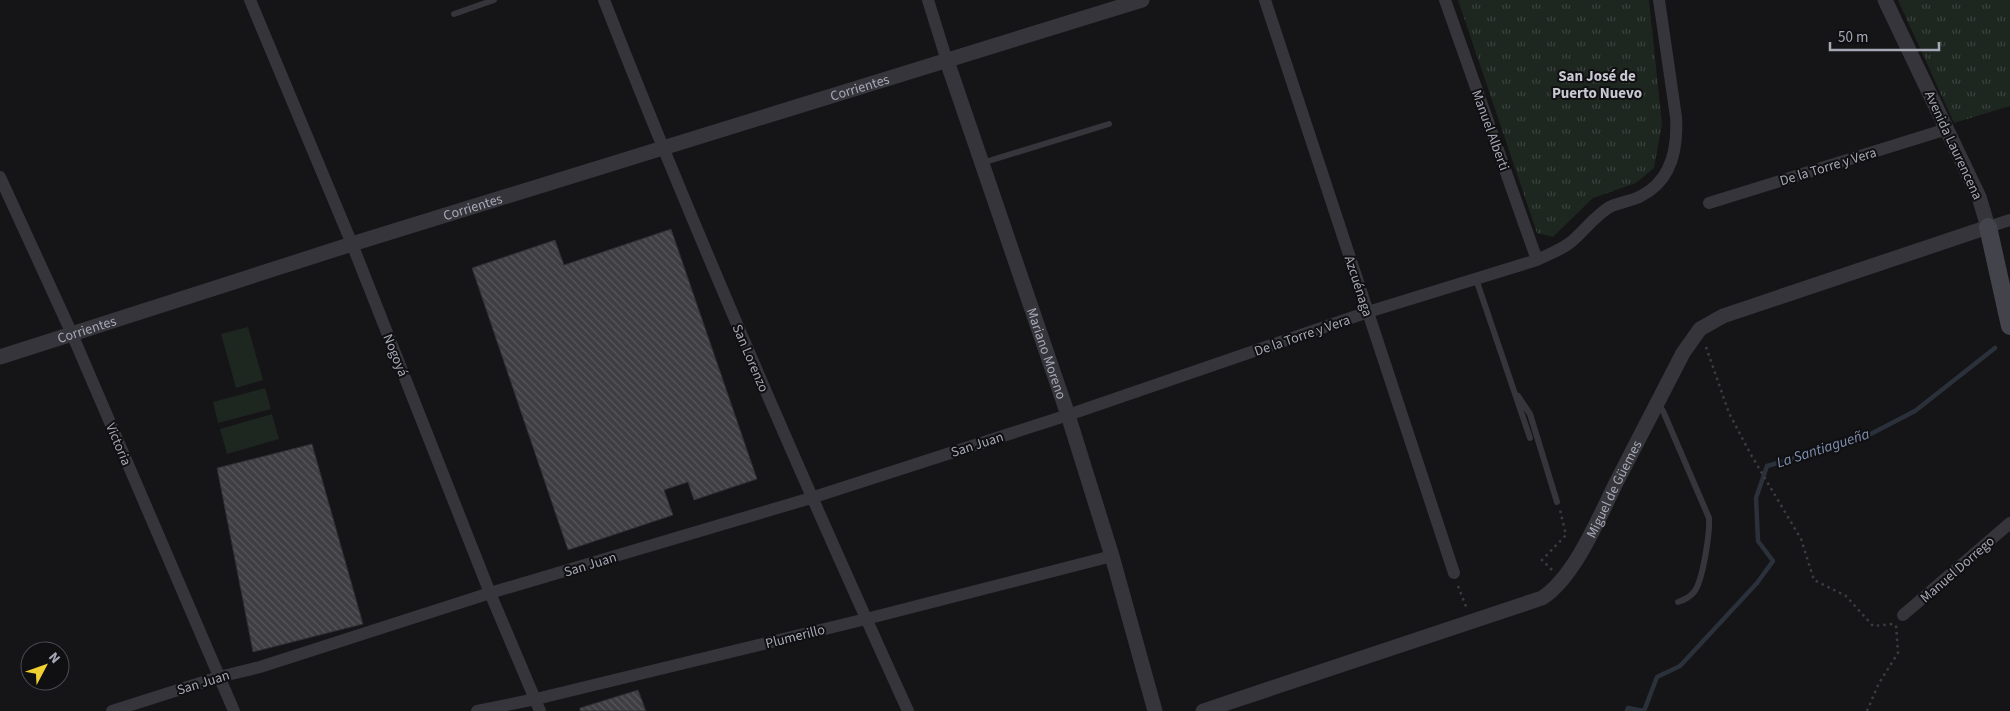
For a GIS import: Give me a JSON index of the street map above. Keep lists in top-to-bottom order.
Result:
{
  "streets": {
    "main road": ["Avenida Laurencena"],
    "street": [
      "Corrientes",
      "Manuel Alberti",
      "De la Torre y Vera",
      "Azcuénaga",
      "Mariano Moreno",
      "Nogoyá",
      "San Lorenzo",
      "Victoria",
      "San Juan",
      "Miguel de Güemes",
      "Manuel Dorrego",
      "Plumerillo"
    ]
  },
  "crossings": [
    ["Corrientes", "Mariano Moreno"],
    ["Corrientes", "Nogoyá"],
    ["Corrientes", "San Lorenzo"],
    ["Corrientes", "Victoria"],
    ["Manuel Alberti", "De la Torre y Vera"],
    ["Avenida Laurencena", "De la Torre y Vera"],
    ["Avenida Laurencena", "Miguel de Güemes"],
    ["De la Torre y Vera", "Azcuénaga"],
    ["De la Torre y Vera", "Mariano Moreno"],
    ["De la Torre y Vera", "San Juan"],
    ["Mariano Moreno", "San Juan"],
    ["Mariano Moreno", "Plumerillo"],
    ["Nogoyá", "San Juan"],
    ["Nogoyá", "Plumerillo"],
    ["San Lorenzo", "San Juan"],
    ["San Lorenzo", "Plumerillo"],
    ["Victoria", "San Juan"]
  ],
  "districts": ["San José de Puerto Nuevo"],
  "water": ["La Santiagueña"],
  "scale_bar": "50 m",
  "north": "top right"
}
